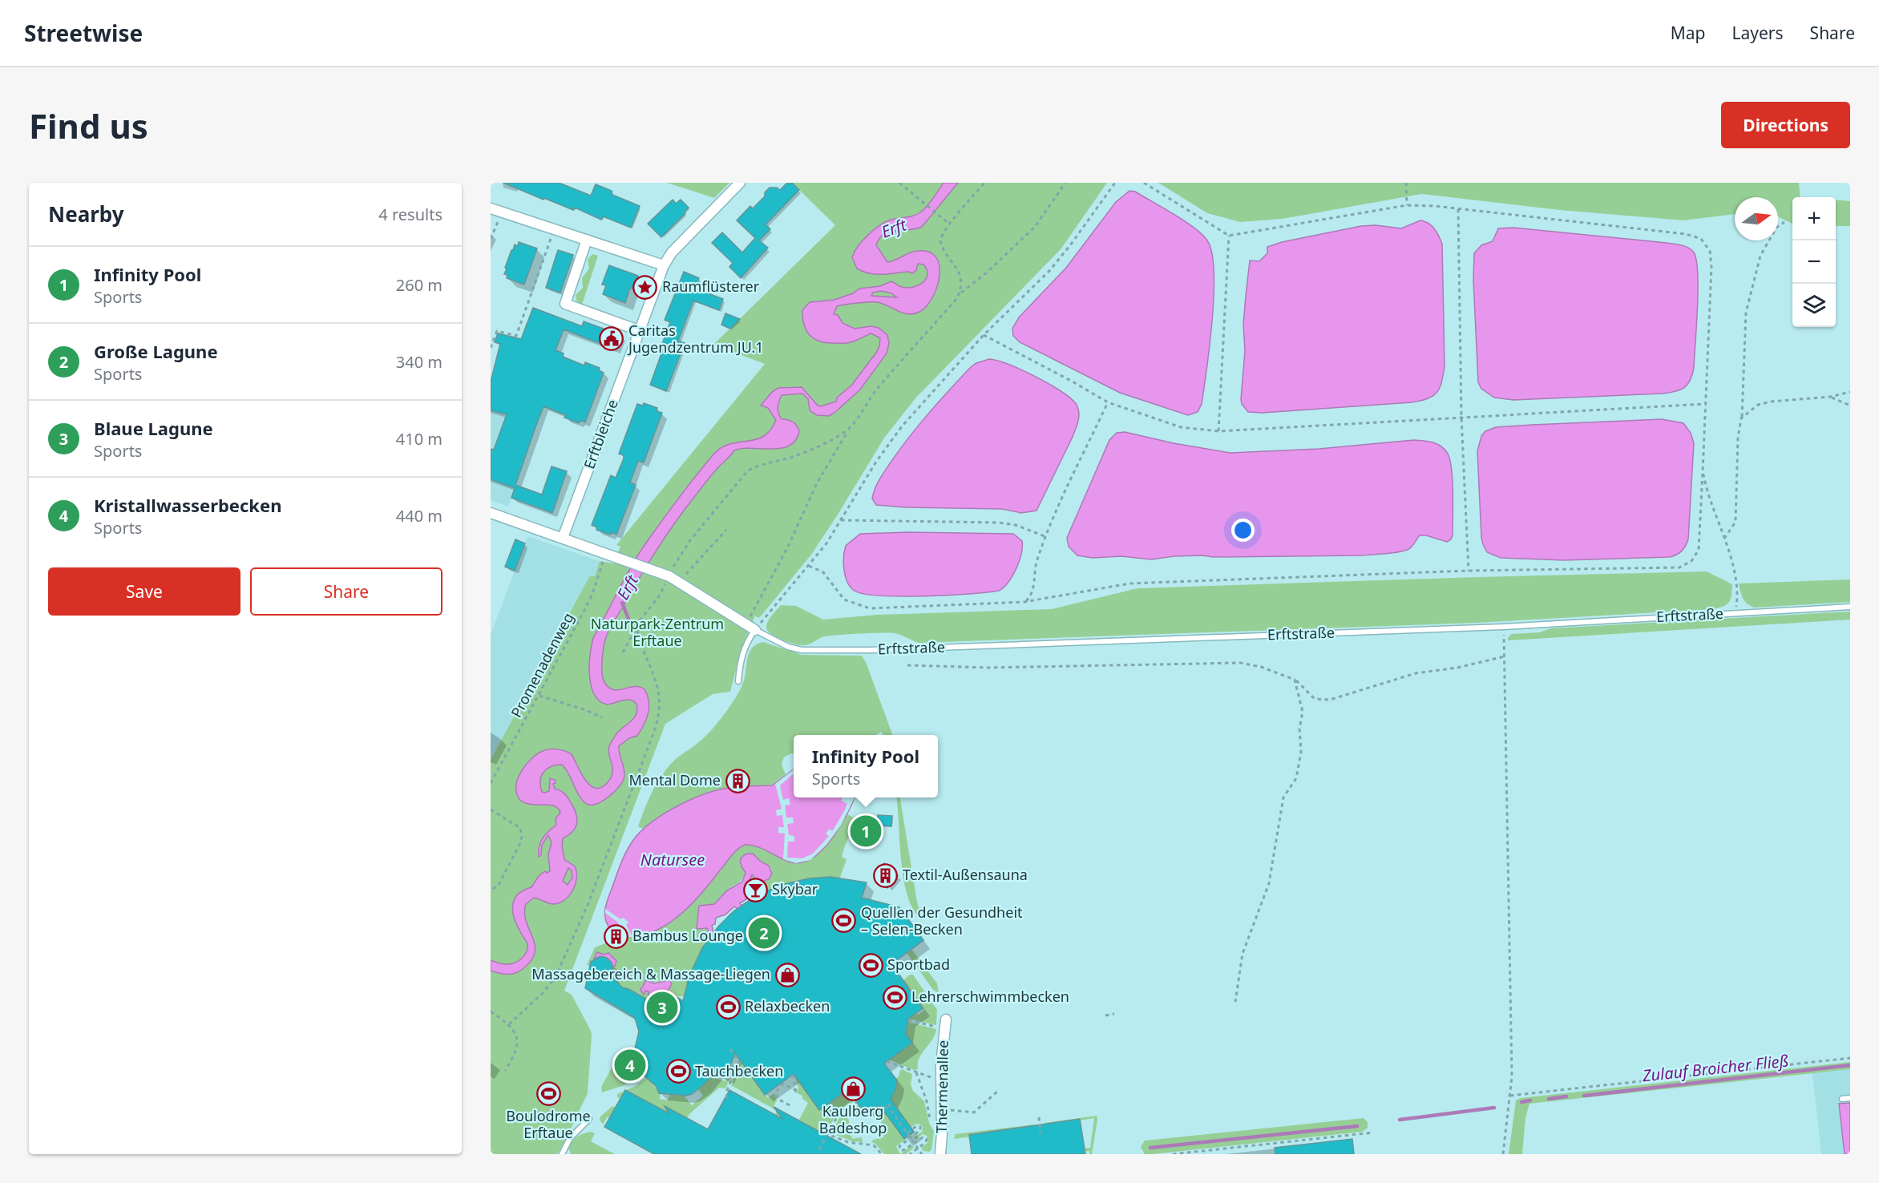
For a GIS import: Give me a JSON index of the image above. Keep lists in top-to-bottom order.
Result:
{
  "streets": {
    "street": ["Erftbleiche", "Erftstraße", "Thermenallee"],
    "path": ["Promenadenweg"]
  },
  "crossings": [
    ["Erftbleiche", "Erftstraße"],
    ["Erftstraße", "Promenadenweg"]
  ],
  "water": ["Erft", "Natursee", "Zulauf Broicher Fließ"],
  "parks": ["Naturpark-Zentrum Erftaue"],
  "places": {
    "place": ["Raumflüsterer"],
    "public building": ["Caritas Jugendzentrum JU.1"],
    "building": ["Mental Dome", "Textil-Außensauna", "Bambus Lounge"],
    "bar": ["Skybar"],
    "sports": [
      "Quellen der Gesundheit – Selen-Becken",
      "Sportbad",
      "Lehrerschwimmbecken",
      "Relaxbecken",
      "Tauchbecken",
      "Boulodrome Erftaue"
    ],
    "shop": ["Massagebereich & Massage-Liegen", "Kaulberg Badeshop"]
  },
  "north": "right",
  "page": {
    "header": "Streetwise",
    "nav": ["Map", "Layers", "Share"],
    "buttons": [
      "Directions",
      ["Save", "Share"]
    ],
    "title": "Find us",
    "heading": ["Nearby", "4 results"],
    "map_buttons": ["+", "−"],
    "list": [
      {
        "mark": "1",
        "name": "Infinity Pool",
        "note": "Sports",
        "value": "260 m"
      },
      {
        "mark": "2",
        "name": "Große Lagune",
        "note": "Sports",
        "value": "340 m"
      },
      {
        "mark": "3",
        "name": "Blaue Lagune",
        "note": "Sports",
        "value": "410 m"
      },
      {
        "mark": "4",
        "name": "Kristallwasserbecken",
        "note": "Sports",
        "value": "440 m"
      }
    ],
    "popup": ["Infinity Pool", "Sports"],
    "pins": [
      "1",
      "2",
      "3",
      "4"
    ]
  }
}
